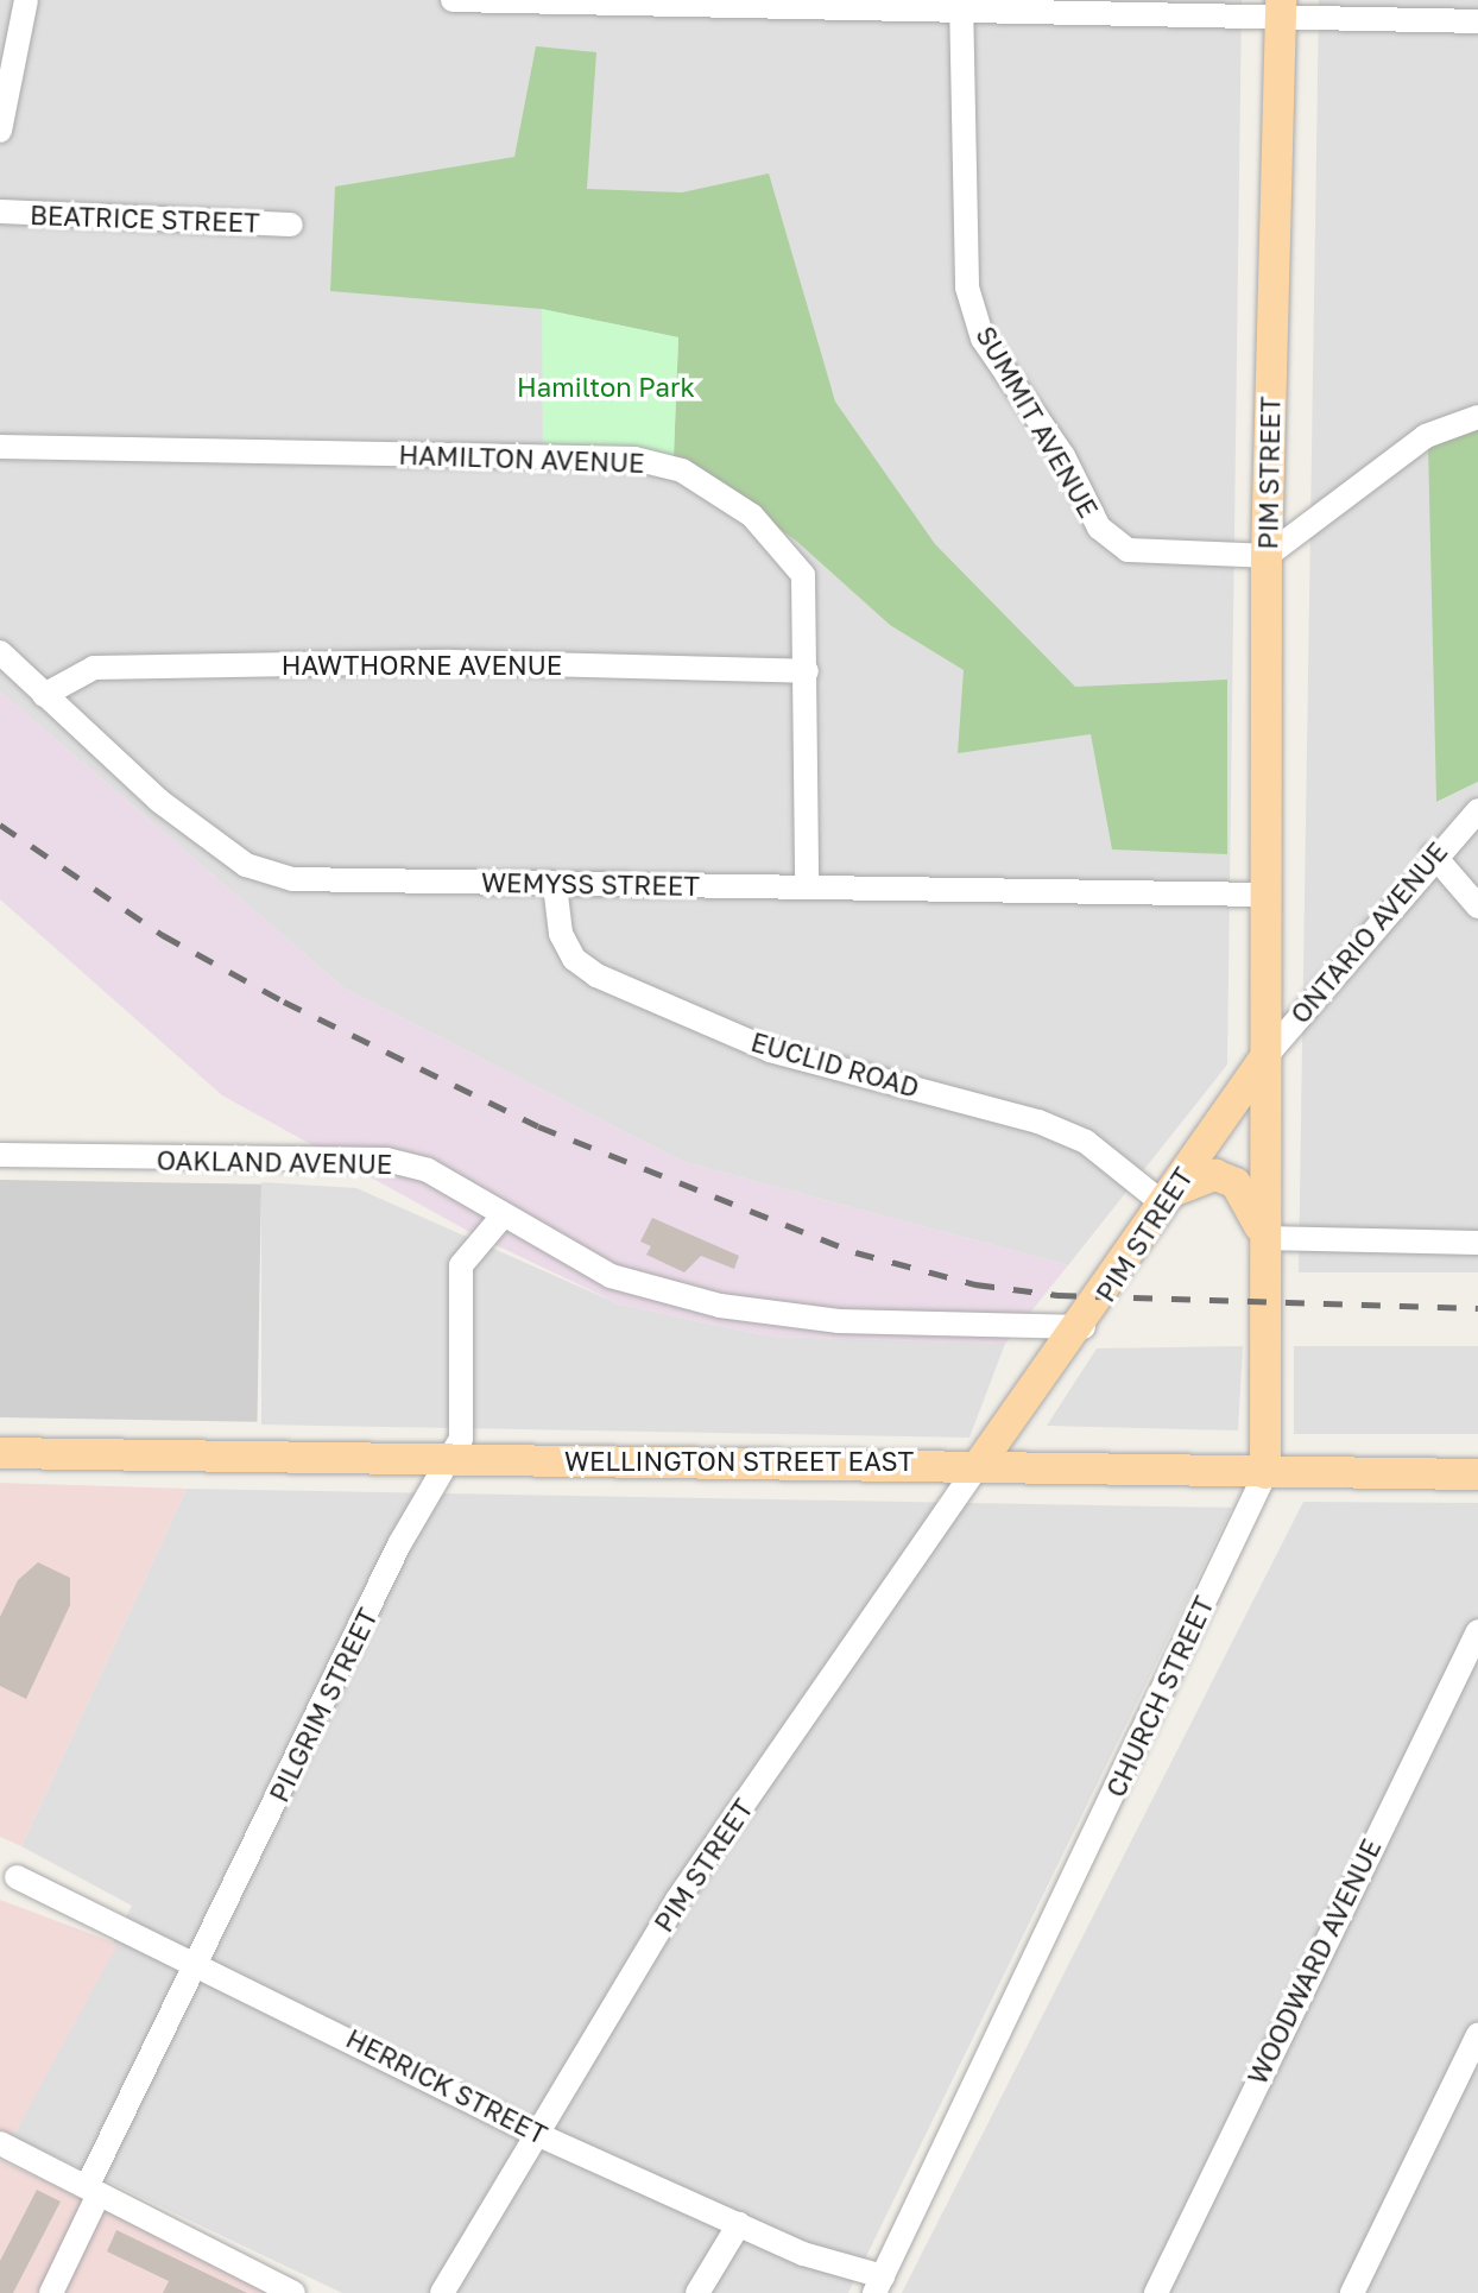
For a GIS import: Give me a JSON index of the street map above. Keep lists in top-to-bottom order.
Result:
{
  "streets": {
    "main road": ["PIM STREET", "WELLINGTON STREET EAST", "CHURCH STREET"],
    "street": [
      "BEATRICE STREET",
      "SUMMIT AVENUE",
      "HAMILTON AVENUE",
      "HAWTHORNE AVENUE",
      "WEMYSS STREET",
      "ONTARIO AVENUE",
      "EUCLID ROAD",
      "OAKLAND AVENUE",
      "PILGRIM STREET",
      "WOODWARD AVENUE",
      "HERRICK STREET"
    ]
  },
  "crossings": [
    ["SUMMIT AVENUE", "PIM STREET"],
    ["HAMILTON AVENUE", "HAWTHORNE AVENUE"],
    ["HAMILTON AVENUE", "WEMYSS STREET"],
    ["PIM STREET", "WEMYSS STREET"],
    ["PIM STREET", "ONTARIO AVENUE"],
    ["PIM STREET", "EUCLID ROAD"],
    ["PIM STREET", "OAKLAND AVENUE"],
    ["PIM STREET", "WELLINGTON STREET EAST"],
    ["PIM STREET", "CHURCH STREET"],
    ["PIM STREET", "HERRICK STREET"],
    ["HAWTHORNE AVENUE", "WEMYSS STREET"],
    ["WEMYSS STREET", "EUCLID ROAD"],
    ["ONTARIO AVENUE", "CHURCH STREET"],
    ["OAKLAND AVENUE", "PILGRIM STREET"],
    ["WELLINGTON STREET EAST", "CHURCH STREET"],
    ["WELLINGTON STREET EAST", "PILGRIM STREET"],
    ["CHURCH STREET", "HERRICK STREET"],
    ["PILGRIM STREET", "HERRICK STREET"]
  ],
  "parks": ["Hamilton Park"]
}
